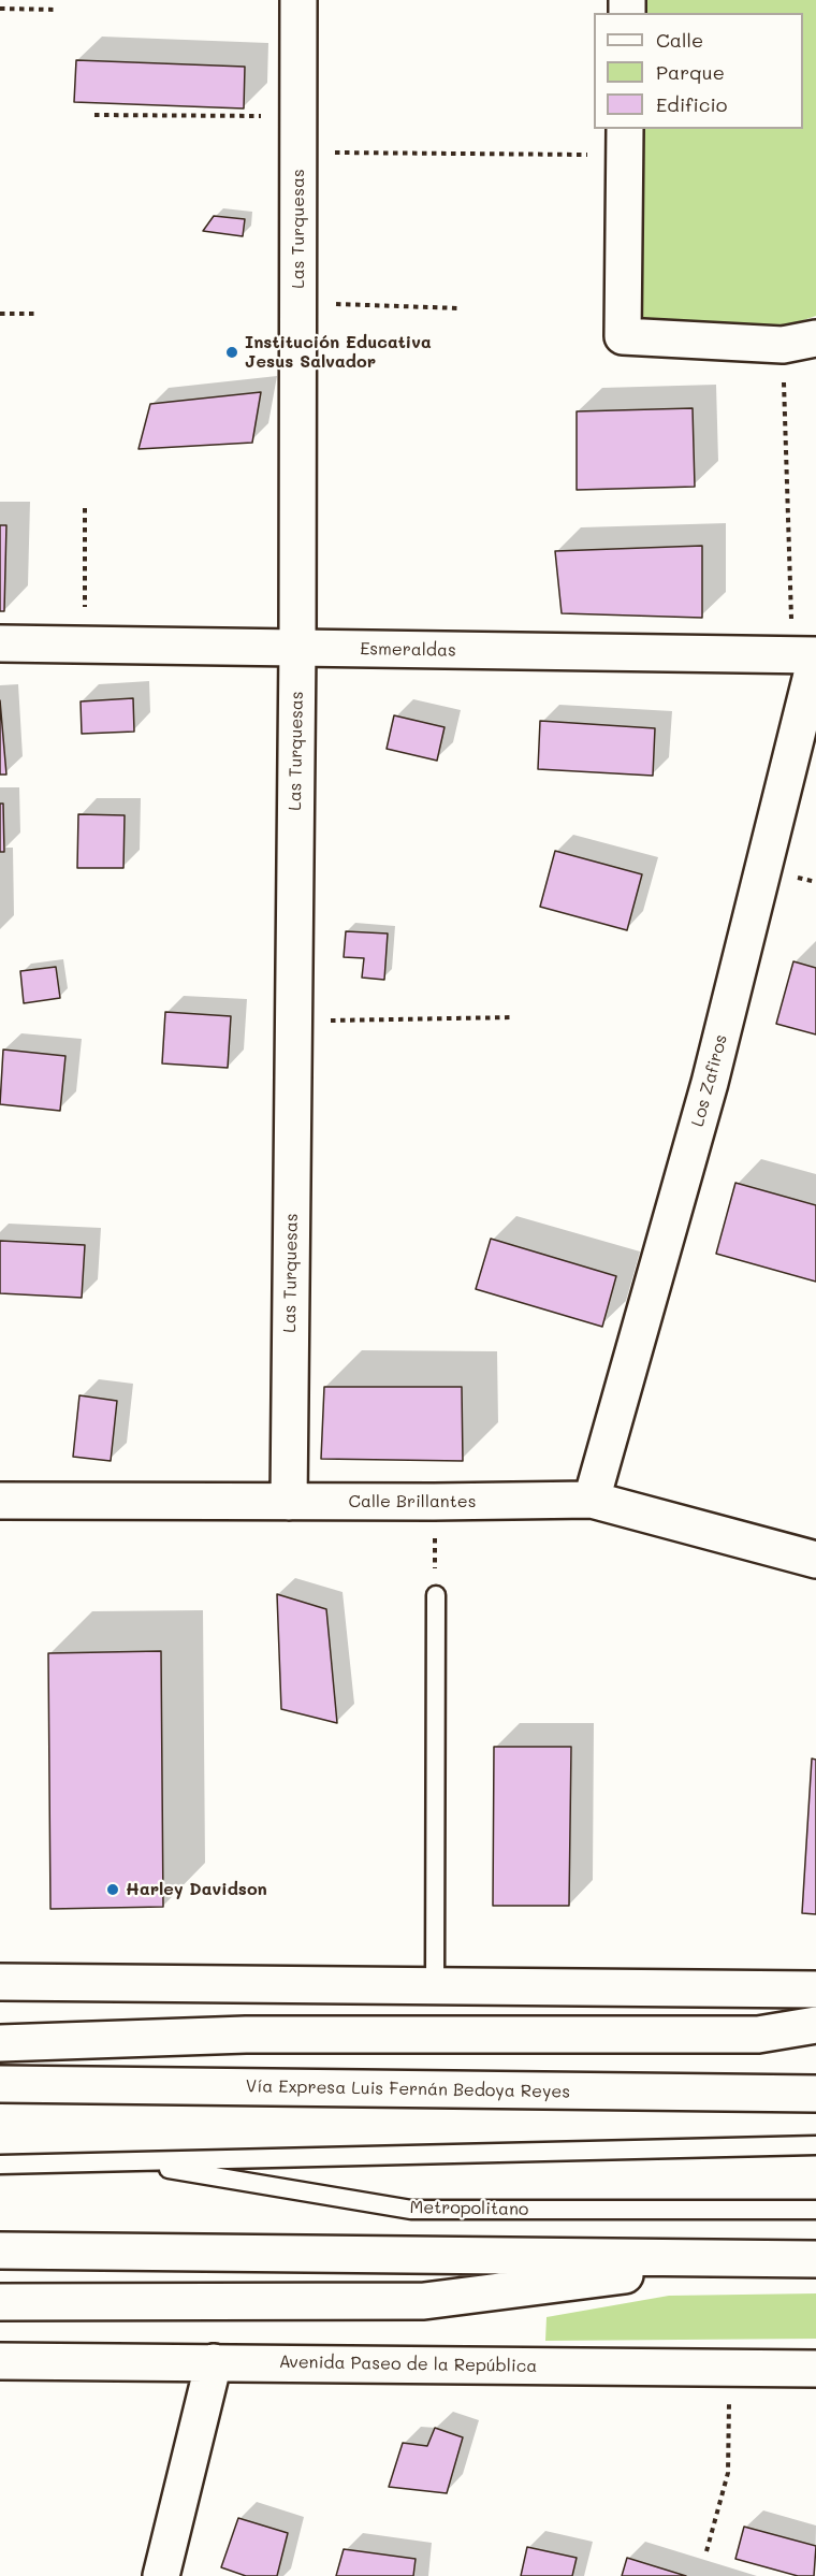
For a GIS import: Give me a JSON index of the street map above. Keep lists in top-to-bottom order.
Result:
{
  "streets": {
    "main road": [
      "Las Turquesas",
      "Esmeraldas",
      "Los Zafiros",
      "Calle Brillantes",
      "Vía Expresa Luis Fernán Bedoya Reyes",
      "Avenida Paseo de la República"
    ],
    "lane": ["Metropolitano"]
  },
  "crossings": [
    ["Las Turquesas", "Esmeraldas"],
    ["Las Turquesas", "Calle Brillantes"],
    ["Esmeraldas", "Los Zafiros"],
    ["Los Zafiros", "Calle Brillantes"]
  ],
  "places": ["Institución Educativa Jesus Salvador", "Harley Davidson"],
  "legend": ["Calle", "Parque", "Edificio"]
}
